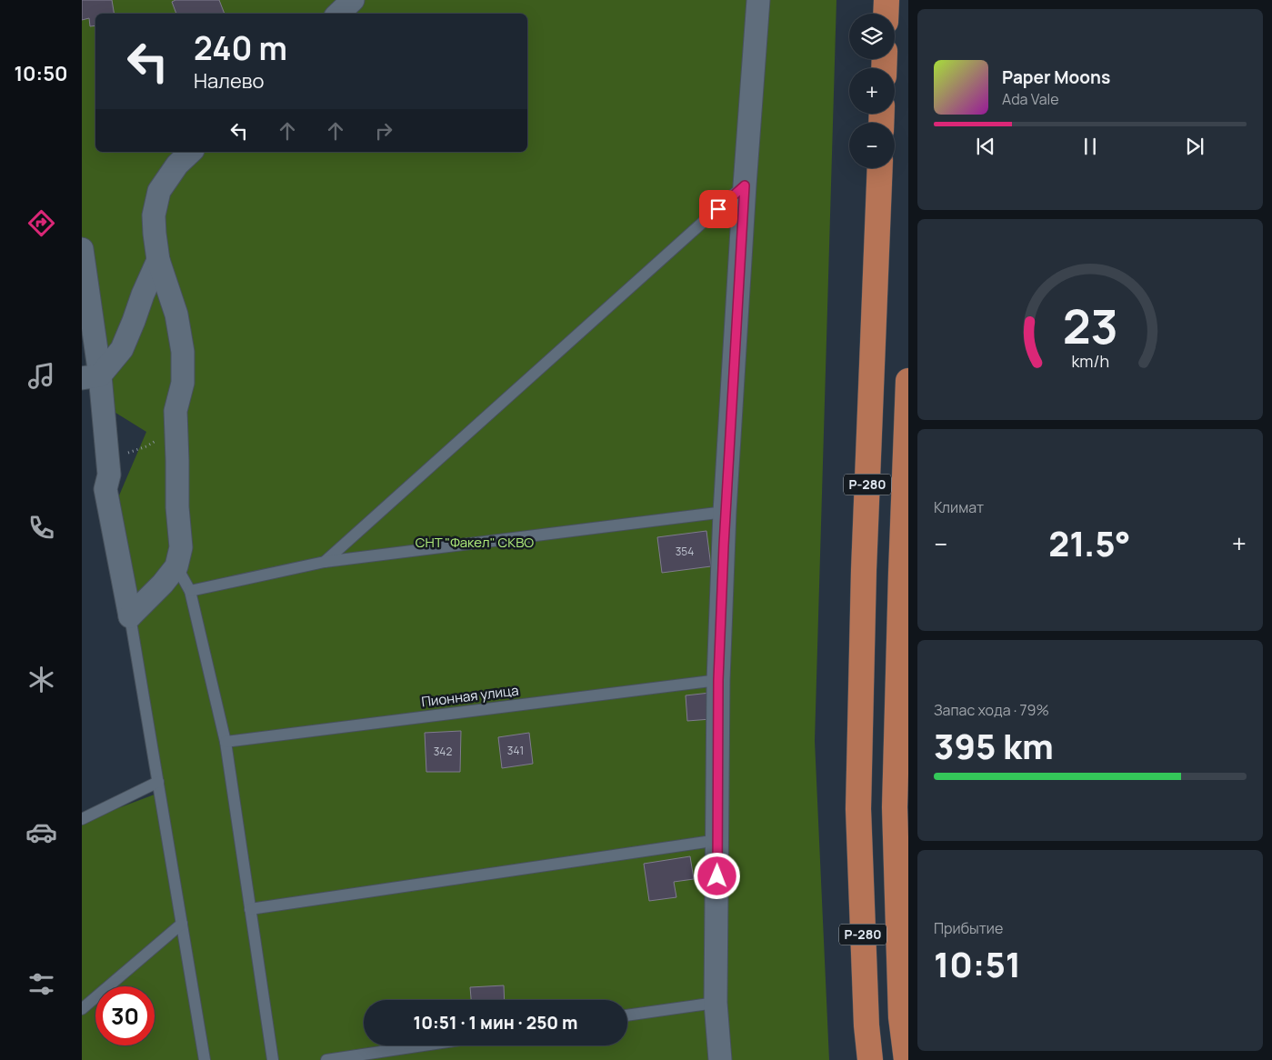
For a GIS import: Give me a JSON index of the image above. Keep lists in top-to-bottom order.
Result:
{
  "streets": {
    "highway": ["Р-280"],
    "lane": ["Пионная улица"]
  },
  "parks": ["СНТ \"Факел\" СКВО"],
  "house_numbers": ["354", "341", "342"],
  "page": {
    "tabs": "10:50",
    "map_buttons": ["+", "−"],
    "turn": ["240 m", "Налево"],
    "song": ["Paper Moons", "Ada Vale"],
    "tile": [
      "Климат",
      ["Запас хода · 79%", "395 km"],
      ["Прибытие", "10:51"]
    ],
    "heat": ["−", "21.5°", "+"],
    "limit": "30",
    "trip": "10:51 · 1 мин · 250 m",
    "gauge": ["23", "km/h"]
  }
}
